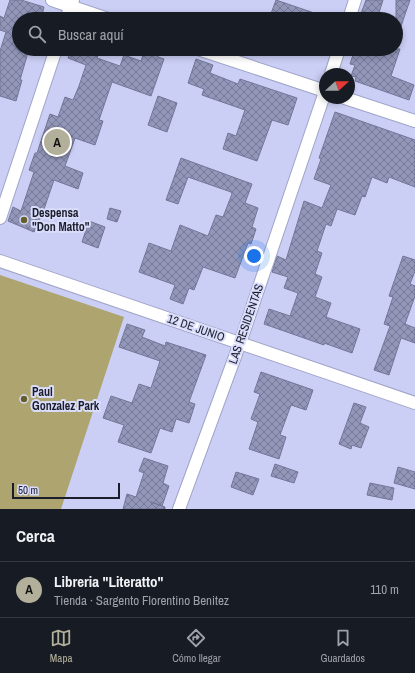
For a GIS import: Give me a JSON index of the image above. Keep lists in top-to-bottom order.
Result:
{
  "streets": {
    "street": ["LAS RESIDENTAS", "12 DE JUNIO"]
  },
  "crossings": [
    ["LAS RESIDENTAS", "12 DE JUNIO"]
  ],
  "places": ["Despensa \"Don Matto\"", "Paul Gonzalez Park"],
  "scale_bar": "50 m",
  "north": "right",
  "page": {
    "search": "Buscar aquí",
    "pins": "A",
    "scale": "50 m",
    "heading": "Cerca",
    "list": [
      {
        "mark": "A",
        "name": "Libreria \"Literatto\"",
        "note": "Tienda · Sargento Florentino Benitez",
        "value": "110 m"
      }
    ],
    "nav": ["Mapa", "Cómo llegar", "Guardados"]
  }
}
